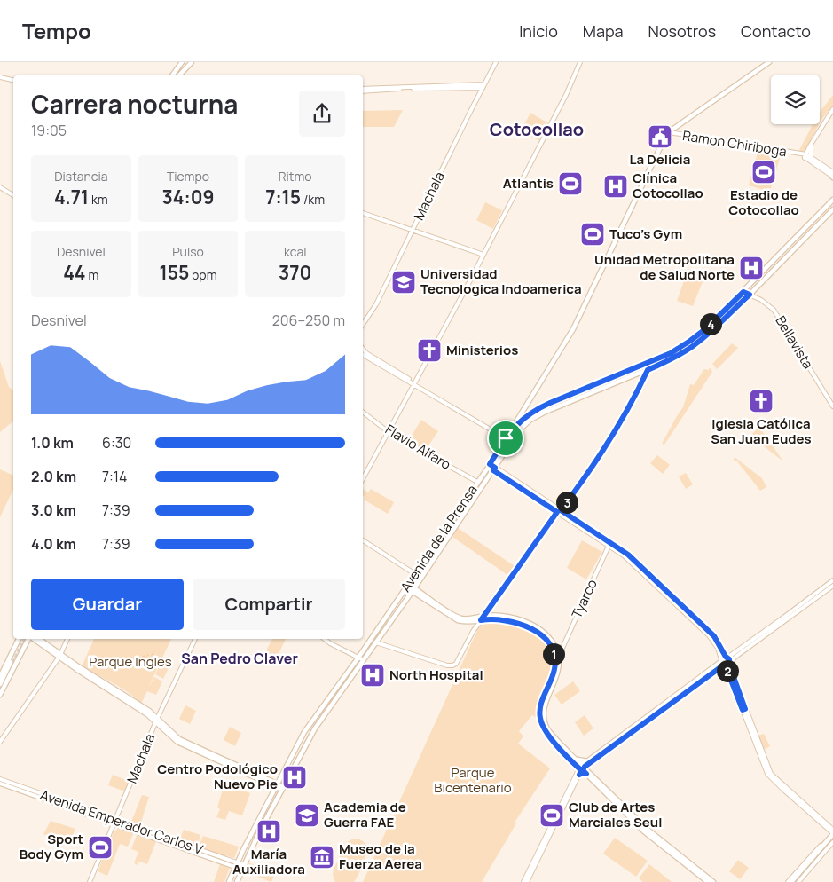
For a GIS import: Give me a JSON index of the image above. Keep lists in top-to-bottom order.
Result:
{
  "streets": {
    "main road": [
      "Ramon Chiriboga",
      "Machala",
      "Bellavista",
      "Flavio Alfaro",
      "Avenida de la Prensa",
      "Tyarco",
      "Avenida Emperador Carlos V"
    ]
  },
  "crossings": [
    ["Ramon Chiriboga", "Avenida de la Prensa"],
    ["Machala", "Avenida Emperador Carlos V"],
    ["Bellavista", "Avenida de la Prensa"],
    ["Flavio Alfaro", "Avenida de la Prensa"],
    ["Avenida de la Prensa", "Avenida Emperador Carlos V"]
  ],
  "districts": ["Cotocollao", "San Pedro Claver"],
  "parks": ["Parque Ingles", "Parque Bicentenario"],
  "places": {
    "public building": ["La Delicia"],
    "sports": [
      "Estadio de Cotocollao",
      "Atlantis",
      "Tuco's Gym",
      "Club de Artes Marciales Seul",
      "Sport Body Gym"
    ],
    "hospital": [
      "Clínica Cotocollao",
      "Unidad Metropolitana de Salud Norte",
      "North Hospital",
      "Centro Podológico Nuevo Pie",
      "María Auxiliadora"
    ],
    "school or university": ["Universidad Tecnologica Indoamerica", "Academia de Guerra FAE"],
    "church": ["Ministerios", "Iglesia Católica San Juan Eudes"],
    "museum": ["Museo de la Fuerza Aerea"]
  },
  "page": {
    "header": "Tempo",
    "nav": [
      "Inicio",
      "Mapa",
      "Nosotros",
      "Contacto"
    ],
    "heading": ["Carrera nocturna", "19:05"],
    "stats": [
      ["Distancia", "4.71 km"],
      ["Tiempo", "34:09"],
      ["Ritmo", "7:15 /km"],
      ["Desnivel", "44 m"],
      ["Pulso", "155 bpm"],
      ["kcal", "370"]
    ],
    "chart": ["Desnivel", "206–250 m"],
    "pins": [
      "4",
      "3",
      "1",
      "2"
    ],
    "list": [
      {
        "name": "1.0 km",
        "note": "6:30"
      },
      {
        "name": "2.0 km",
        "note": "7:14"
      },
      {
        "name": "3.0 km",
        "note": "7:39"
      },
      {
        "name": "4.0 km",
        "note": "7:39"
      }
    ],
    "buttons": ["Guardar", "Compartir"]
  }
}
